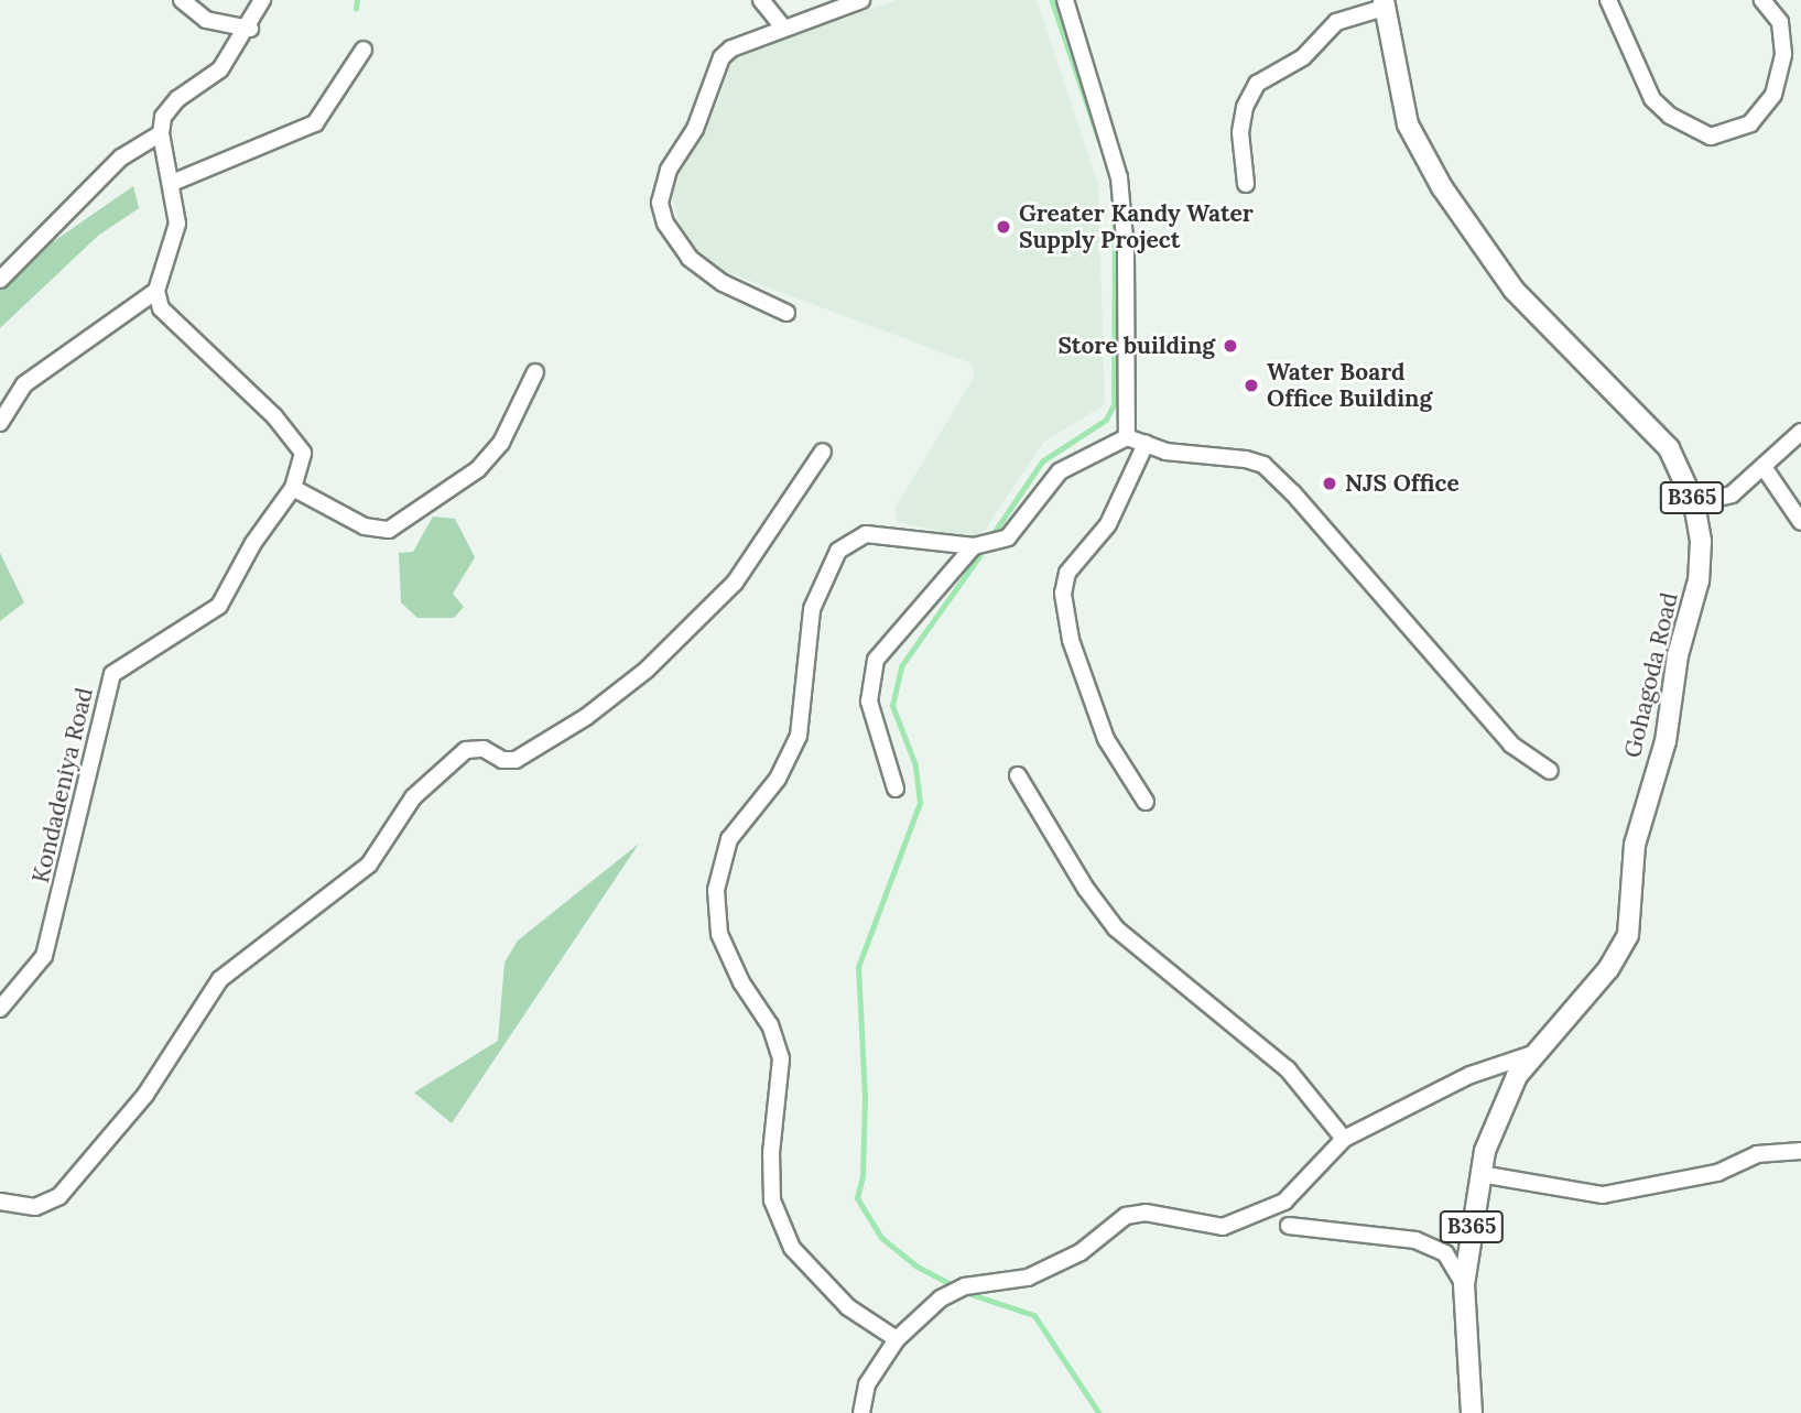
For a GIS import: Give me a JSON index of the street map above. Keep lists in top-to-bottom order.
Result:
{
  "streets": {
    "main road": ["B365", "Gohagoda Road"],
    "street": ["Kondadeniya Road"]
  },
  "places": [
    "Greater Kandy Water Supply Project",
    "Store building",
    "Water Board Office Building",
    "NJS Office"
  ]
}
